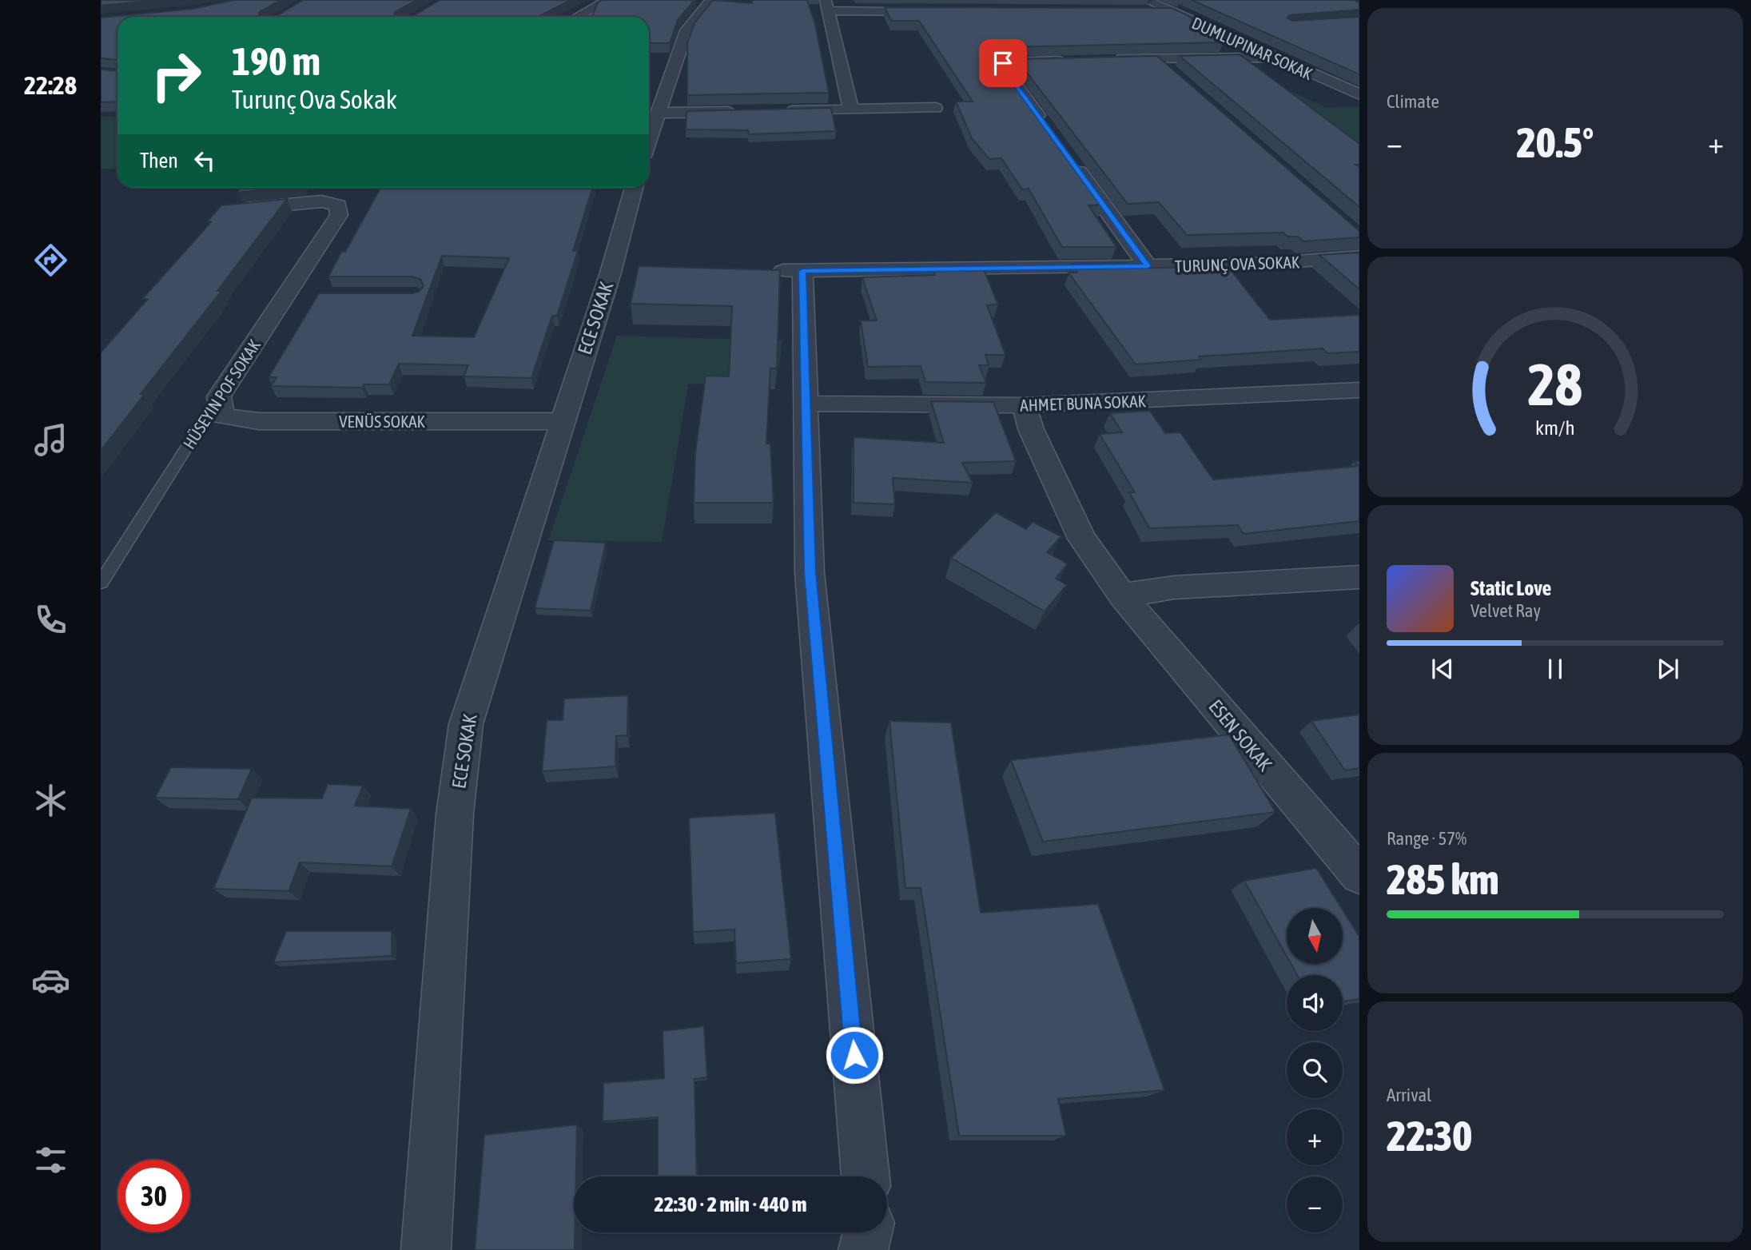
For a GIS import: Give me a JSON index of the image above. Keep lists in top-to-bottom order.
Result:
{
  "streets": {
    "street": [
      "TURUNÇ OVA SOKAK",
      "ECE SOKAK",
      "HÜSEYIN POF SOKAK",
      "AHMET BUNA SOKAK",
      "VENÜS SOKAK",
      "ESEN SOKAK"
    ]
  },
  "crossings": [
    ["ECE SOKAK", "VENÜS SOKAK"],
    ["HÜSEYIN POF SOKAK", "VENÜS SOKAK"],
    ["AHMET BUNA SOKAK", "ESEN SOKAK"]
  ],
  "north": "bottom",
  "page": {
    "tabs": "22:28",
    "tile": [
      "Climate",
      ["Range · 57%", "285 km"],
      ["Arrival", "22:30"]
    ],
    "turn": ["190 m", "Turunç Ova Sokak"],
    "heat": ["−", "20.5°", "+"],
    "then": "Then",
    "song": ["Static Love", "Velvet Ray"],
    "map_buttons": ["+", "−"],
    "limit": "30",
    "trip": "22:30 · 2 min · 440 m",
    "gauge": ["28", "km/h"]
  }
}
